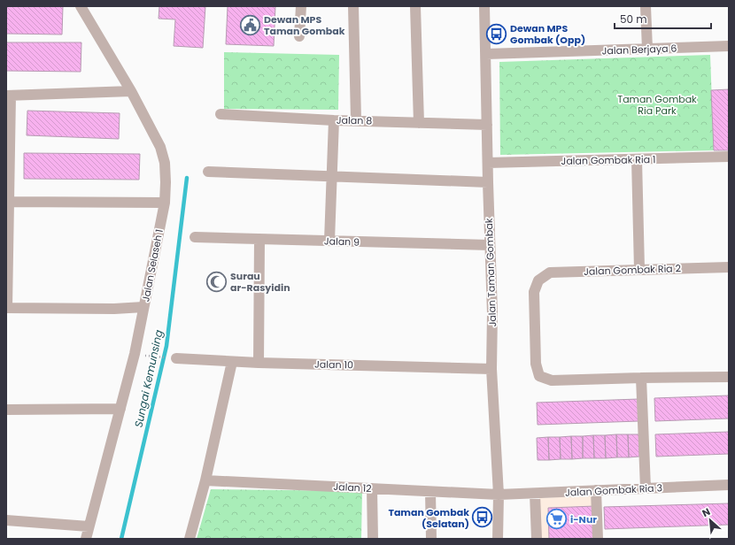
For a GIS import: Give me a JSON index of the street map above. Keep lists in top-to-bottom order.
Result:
{
  "streets": {
    "street": [
      "Jalan Berjaya 6",
      "Jalan 8",
      "Jalan Gombak Ria 1",
      "Jalan 9",
      "Jalan Selaseh 1",
      "Jalan Gombak Ria 2",
      "Jalan Taman Gombak",
      "Jalan 10",
      "Jalan 12",
      "Jalan Gombak Ria 3"
    ]
  },
  "crossings": [
    ["Jalan Berjaya 6", "Jalan Taman Gombak"],
    ["Jalan 8", "Jalan Taman Gombak"],
    ["Jalan Gombak Ria 1", "Jalan Taman Gombak"],
    ["Jalan 9", "Jalan Taman Gombak"],
    ["Jalan Taman Gombak", "Jalan 10"],
    ["Jalan Taman Gombak", "Jalan 12"],
    ["Jalan Taman Gombak", "Jalan Gombak Ria 3"],
    ["Jalan 12", "Jalan Gombak Ria 3"]
  ],
  "water": ["Sungai Kemunsing"],
  "parks": ["Taman Gombak Ria Park"],
  "places": {
    "public building": ["Dewan MPS Taman Gombak"],
    "bus stop": ["Dewan MPS Gombak (Opp)", "Taman Gombak (Selatan)"],
    "mosque": ["Surau ar-Rasyidin"],
    "supermarket": ["i-Nur"]
  },
  "scale_bar": "50 m",
  "north": "top left"
}
